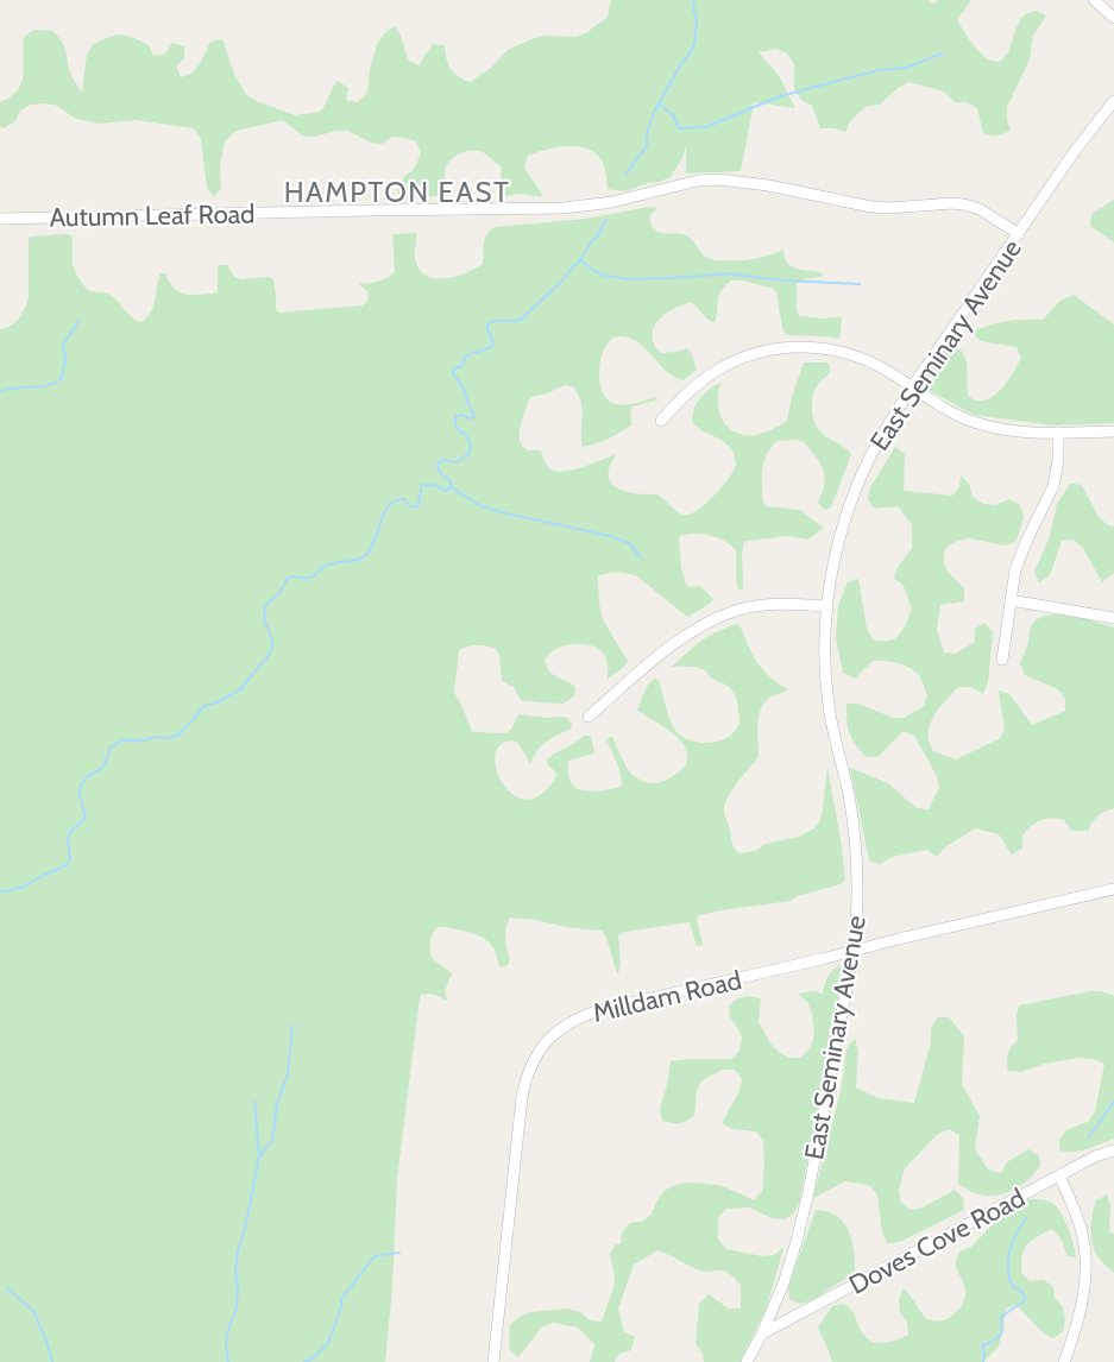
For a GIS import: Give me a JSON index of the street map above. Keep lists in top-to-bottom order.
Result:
{
  "streets": {
    "street": [
      "Autumn Leaf Road",
      "East Seminary Avenue",
      "Milldam Road",
      "Doves Cove Road"
    ]
  },
  "crossings": [
    ["Autumn Leaf Road", "East Seminary Avenue"],
    ["East Seminary Avenue", "Milldam Road"],
    ["East Seminary Avenue", "Doves Cove Road"]
  ],
  "districts": ["HAMPTON EAST"]
}
